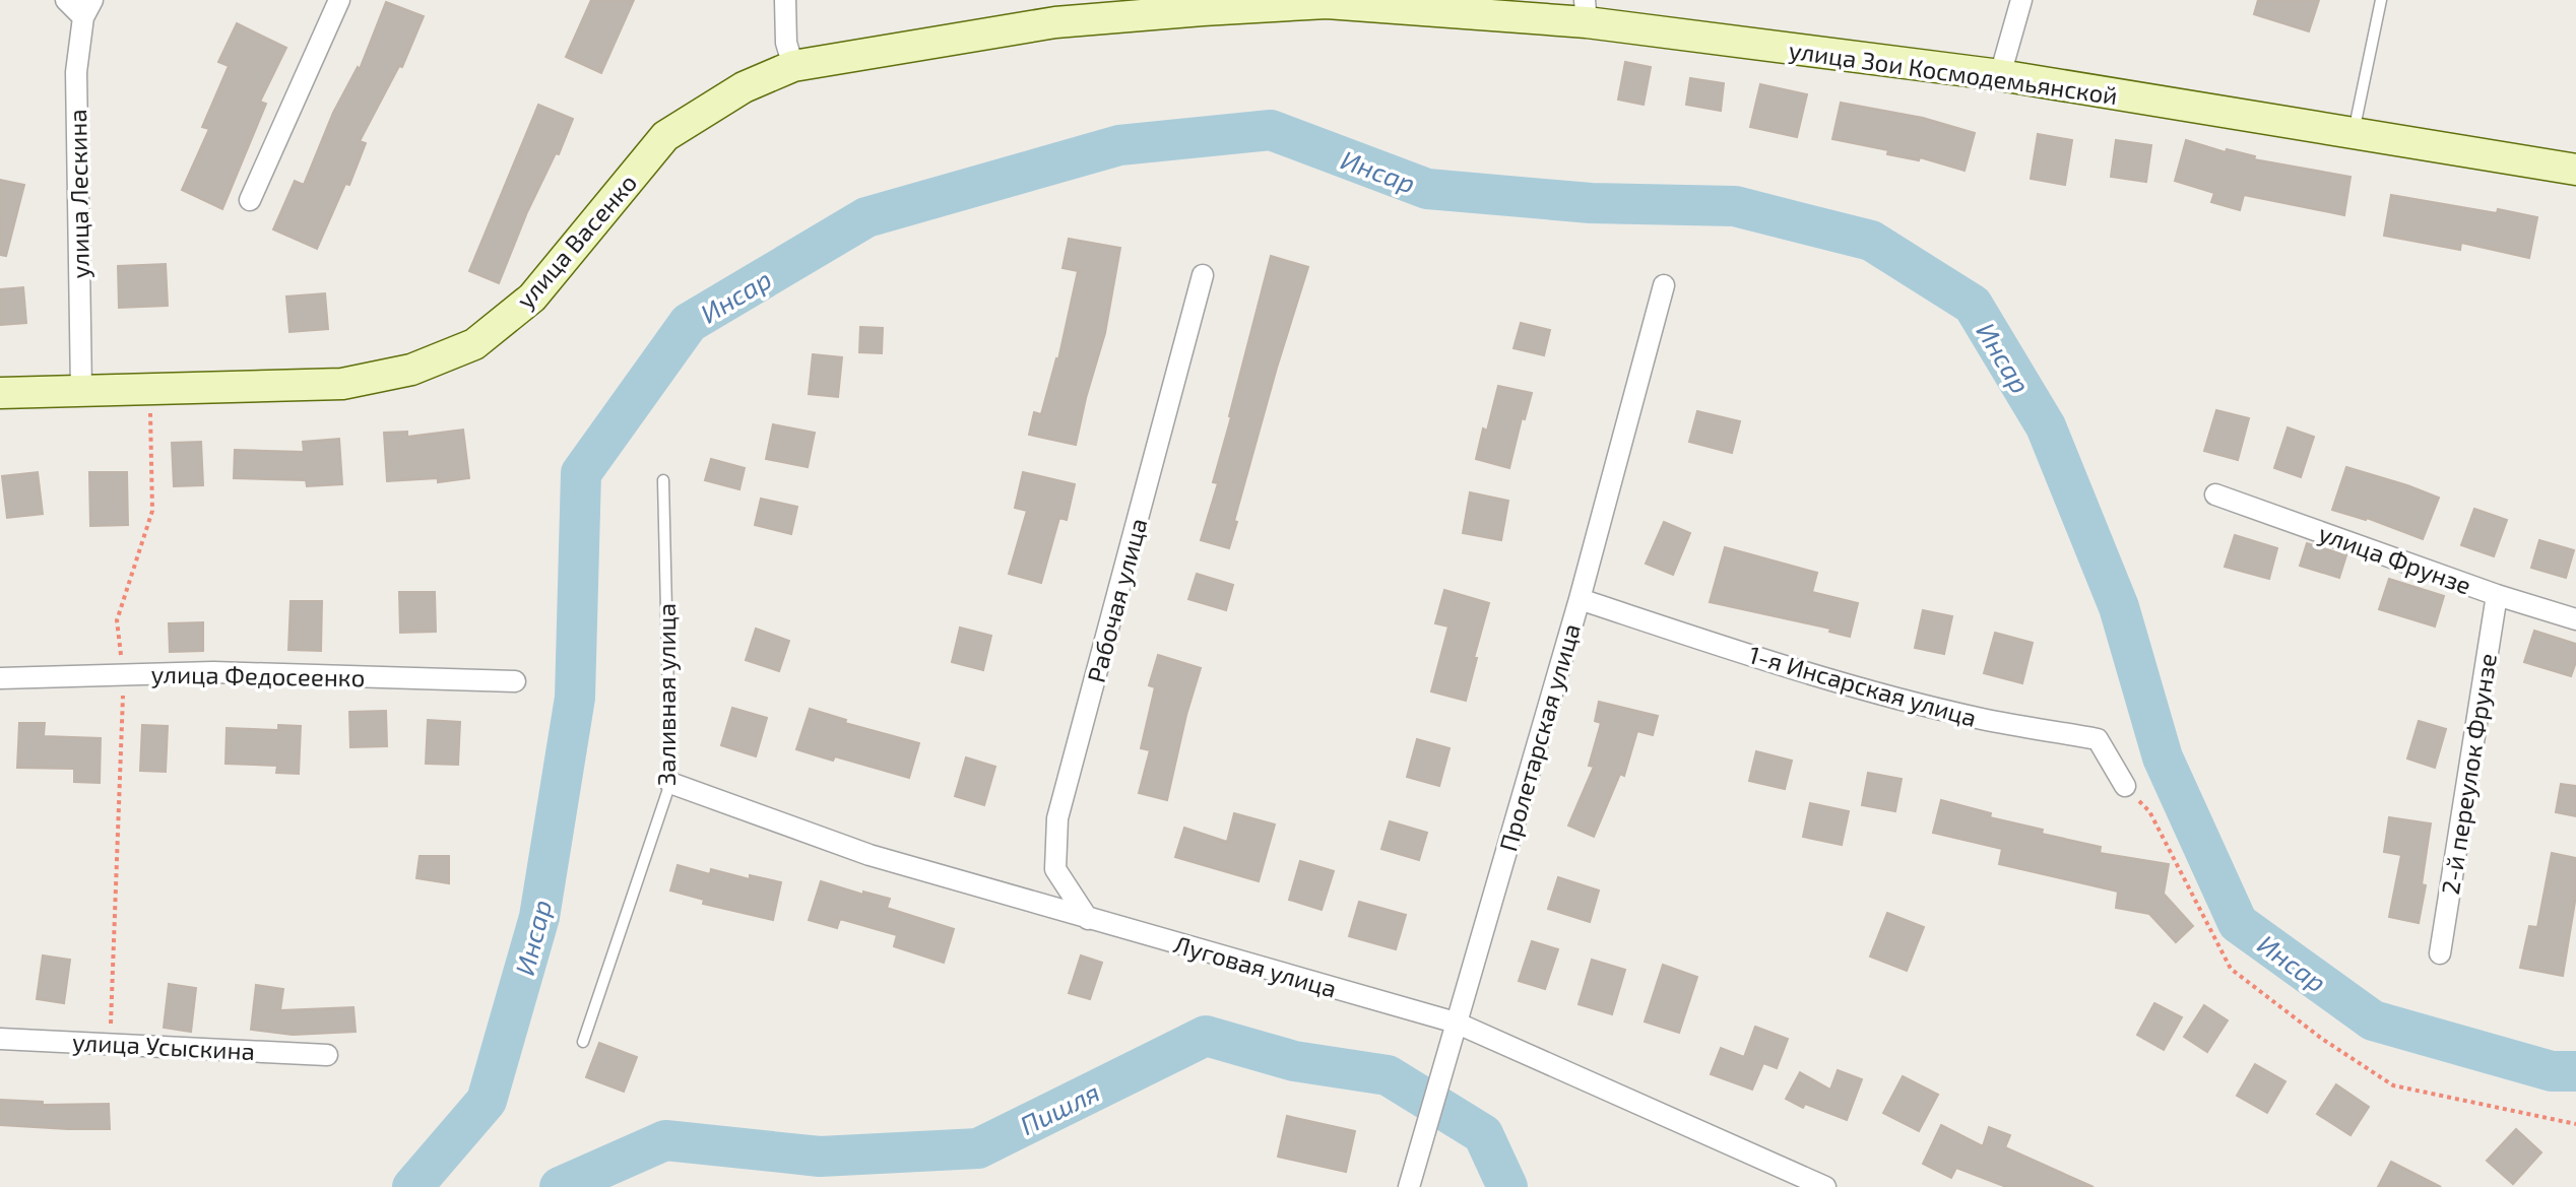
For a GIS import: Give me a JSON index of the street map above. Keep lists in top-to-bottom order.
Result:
{
  "streets": {
    "street": [
      "улица Зои Космодемьянской",
      "улица Лескина",
      "улица Васенко",
      "улица Фрунзе",
      "Рабочая улица",
      "улица Федосеенко",
      "1-я Инсарская улица",
      "Пролетарская улица",
      "2-й переулок Фрунзе",
      "Луговая улица",
      "улица Усыскина"
    ],
    "lane": ["Заливная улица"]
  },
  "crossings": [
    ["улица Зои Космодемьянской", "улица Васенко"],
    ["улица Лескина", "улица Васенко"],
    ["улица Фрунзе", "2-й переулок Фрунзе"],
    ["Рабочая улица", "Луговая улица"],
    ["1-я Инсарская улица", "Пролетарская улица"],
    ["Заливная улица", "Луговая улица"],
    ["Пролетарская улица", "Луговая улица"]
  ],
  "water": ["Инсар", "Пишля"]
}
